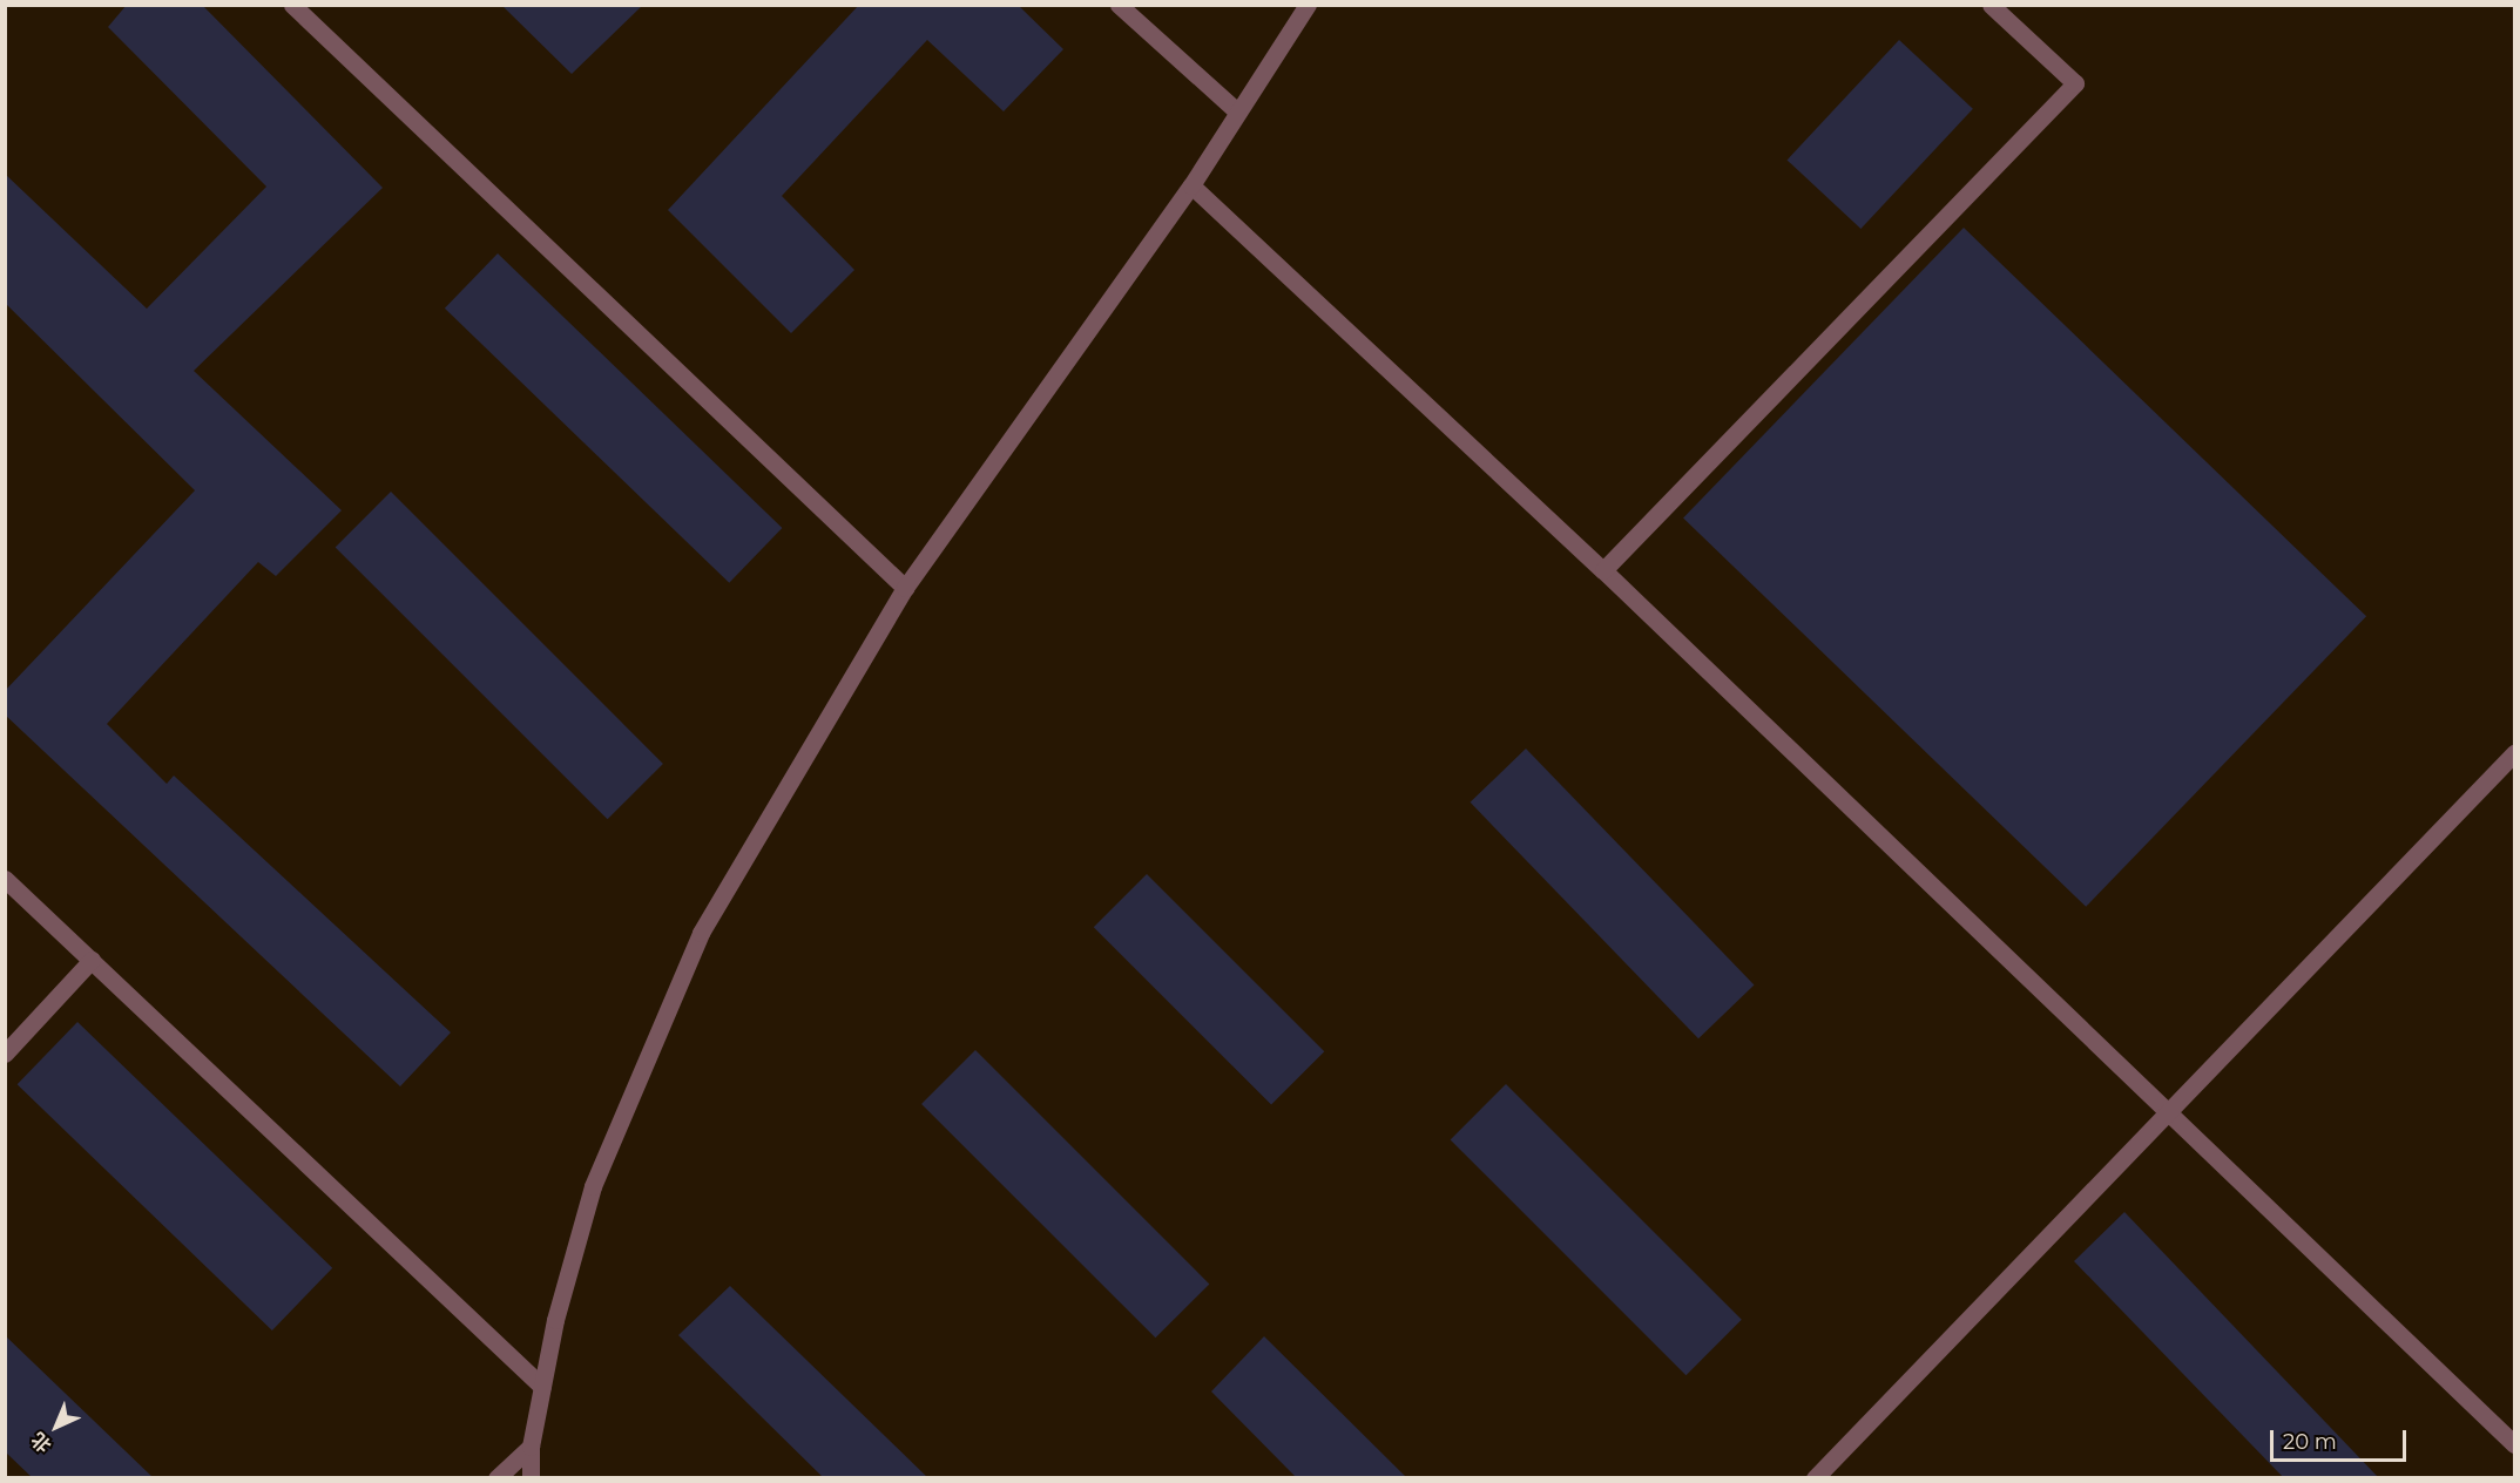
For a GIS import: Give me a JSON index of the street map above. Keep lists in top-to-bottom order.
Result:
{
  "scale_bar": "20 m",
  "north": "bottom left"
}
